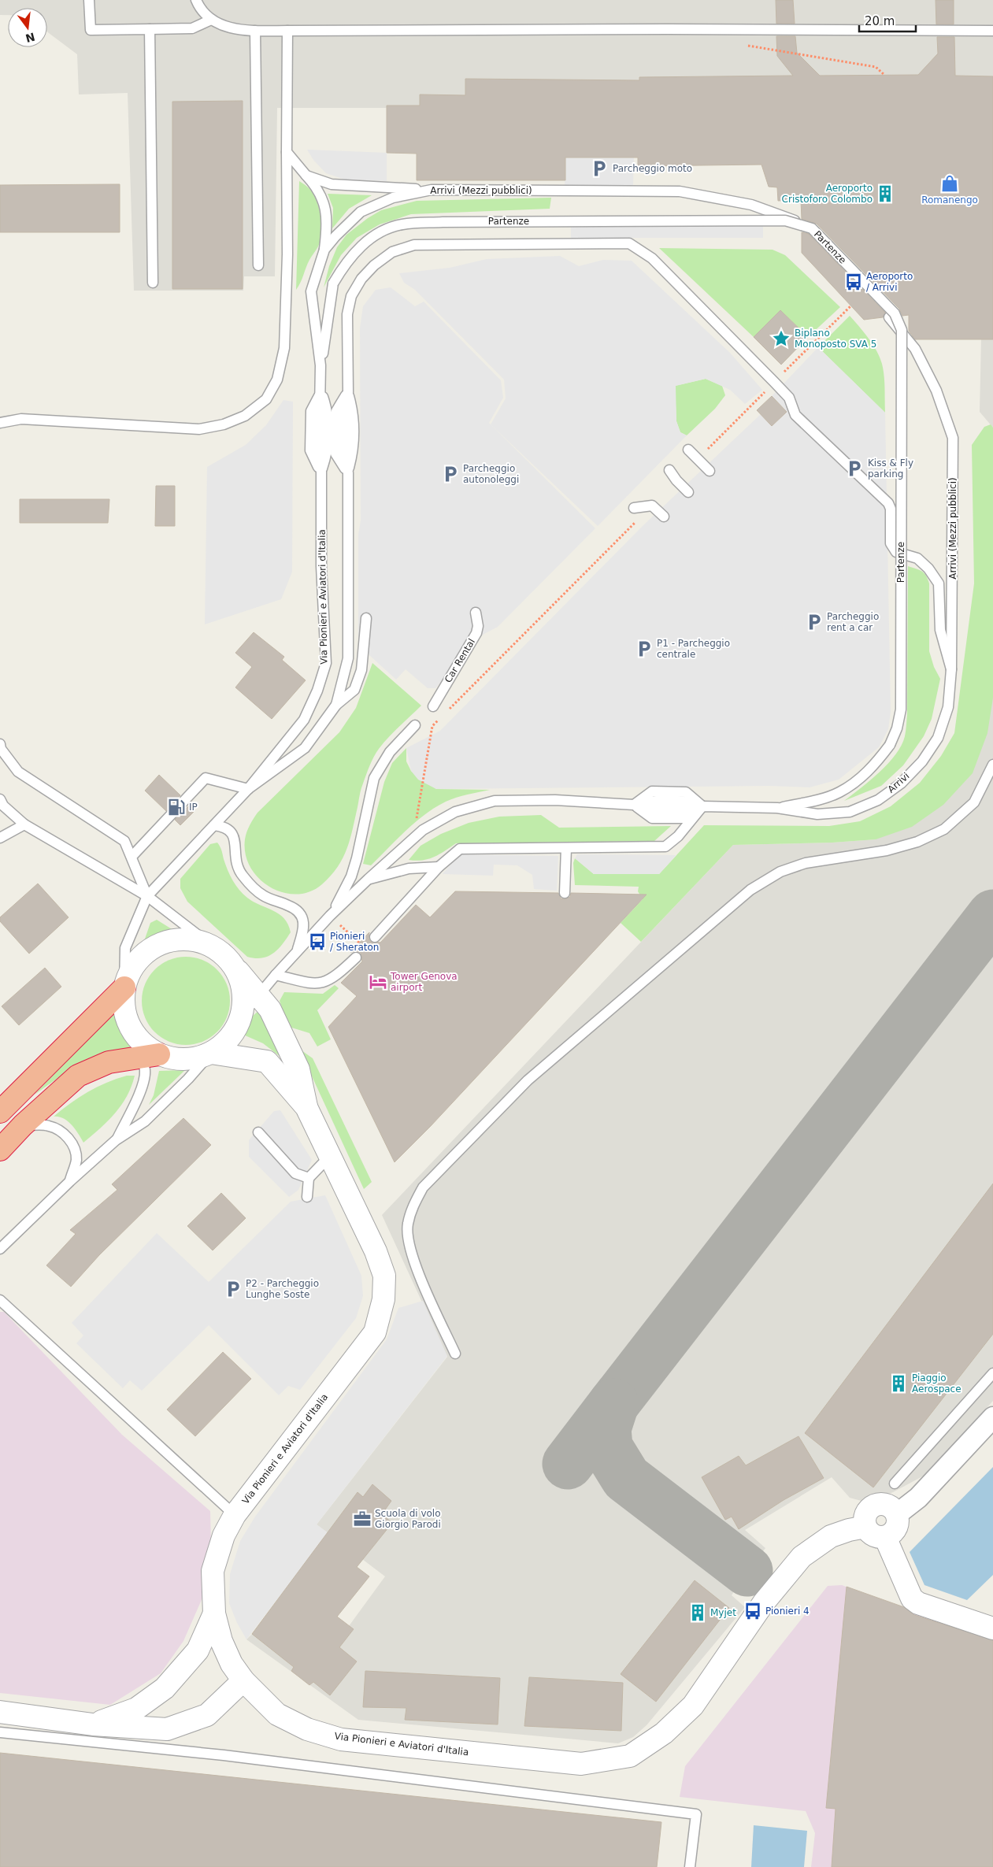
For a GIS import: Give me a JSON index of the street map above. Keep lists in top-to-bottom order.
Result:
{
  "streets": {
    "street": ["Via Pionieri e Aviatori d'Italia"],
    "lane": [
      "Arrivi (Mezzi pubblici)",
      "Partenze",
      "Car Rental",
      "Arrivi"
    ]
  },
  "crossings": [
    ["Arrivi (Mezzi pubblici)", "Partenze"],
    ["Arrivi (Mezzi pubblici)", "Arrivi"],
    ["Partenze", "Arrivi"]
  ],
  "places": {
    "parking": [
      "Parcheggio moto",
      "Kiss & Fly parking",
      "Parcheggio autonoleggi",
      "Parcheggio rent a car",
      "P1 - Parcheggio centrale",
      "P2 - Parcheggio Lunghe Soste"
    ],
    "shop": ["Romanengo"],
    "building": ["Aeroporto Cristoforo Colombo", "Piaggio Aerospace", "Myjet"],
    "bus stop": ["Aeroporto / Arrivi", "Pionieri / Sheraton", "Pionieri 4"],
    "place": ["Biplano Monoposto SVA 5"],
    "fuel station": ["IP"],
    "hotel": ["Tower Genova airport"],
    "office": ["Scuola di volo Giorgio Parodi"]
  },
  "scale_bar": "20 m",
  "north": "bottom"
}
